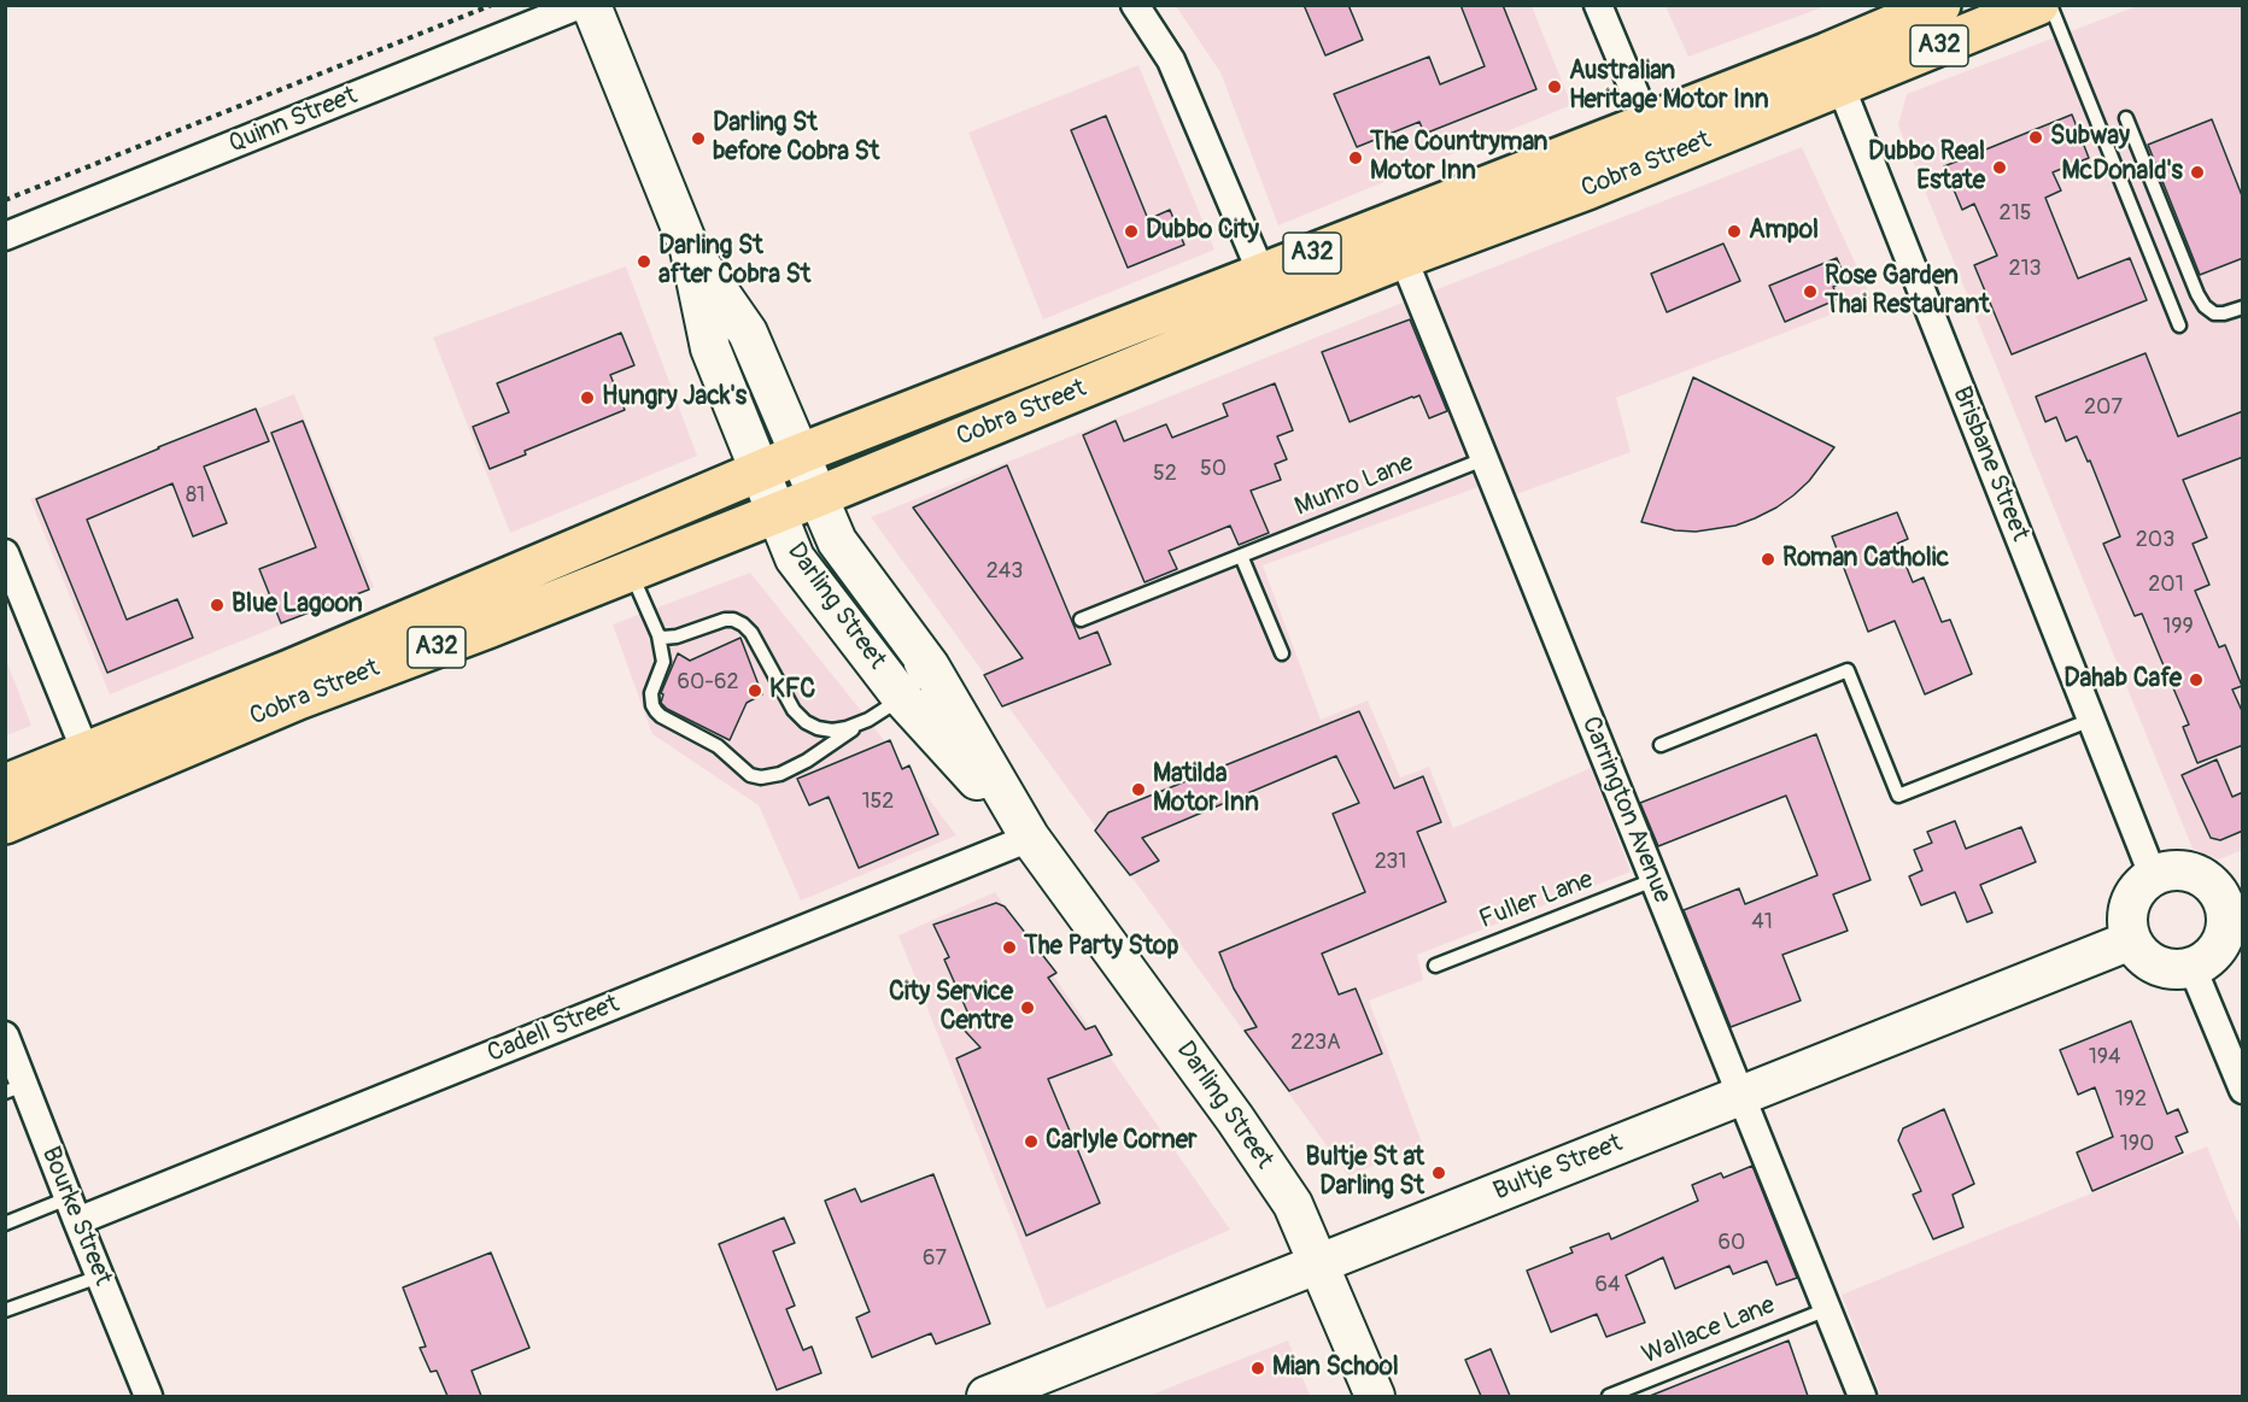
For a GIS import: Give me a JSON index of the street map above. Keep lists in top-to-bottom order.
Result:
{
  "streets": {
    "highway": ["A32", "Cobra Street"],
    "street": [
      "Quinn Street",
      "Brisbane Street",
      "Darling Street",
      "Carrington Avenue",
      "Cadell Street",
      "Bultje Street",
      "Bourke Street"
    ],
    "lane": ["Munro Lane", "Fuller Lane", "Wallace Lane"]
  },
  "crossings": [
    ["Cobra Street", "Brisbane Street"],
    ["Cobra Street", "Darling Street"],
    ["Cobra Street", "Carrington Avenue"],
    ["Brisbane Street", "Bultje Street"],
    ["Munro Lane", "Carrington Avenue"],
    ["Darling Street", "Cadell Street"],
    ["Darling Street", "Bultje Street"],
    ["Carrington Avenue", "Fuller Lane"],
    ["Carrington Avenue", "Bultje Street"],
    ["Carrington Avenue", "Wallace Lane"],
    ["Cadell Street", "Bourke Street"]
  ],
  "places": [
    "Australian Heritage Motor Inn",
    "Subway",
    "Darling St before Cobra St",
    "The Countryman Motor Inn",
    "Dubbo Real Estate",
    "McDonald's",
    "Dubbo City",
    "Ampol",
    "Darling St after Cobra St",
    "Rose Garden Thai Restaurant",
    "Hungry Jack's",
    "Roman Catholic",
    "Blue Lagoon",
    "Dahab Cafe",
    "KFC",
    "Matilda Motor Inn",
    "The Party Stop",
    "City Service Centre",
    "Carlyle Corner",
    "Bultje St at Darling St",
    "Mian School"
  ],
  "house_numbers": [
    "215",
    "213",
    "207",
    "50",
    "52",
    "81",
    "203",
    "243",
    "201",
    "199",
    "60-62",
    "152",
    "231",
    "41",
    "223A",
    "194",
    "192",
    "190",
    "60",
    "67",
    "64"
  ]
}
